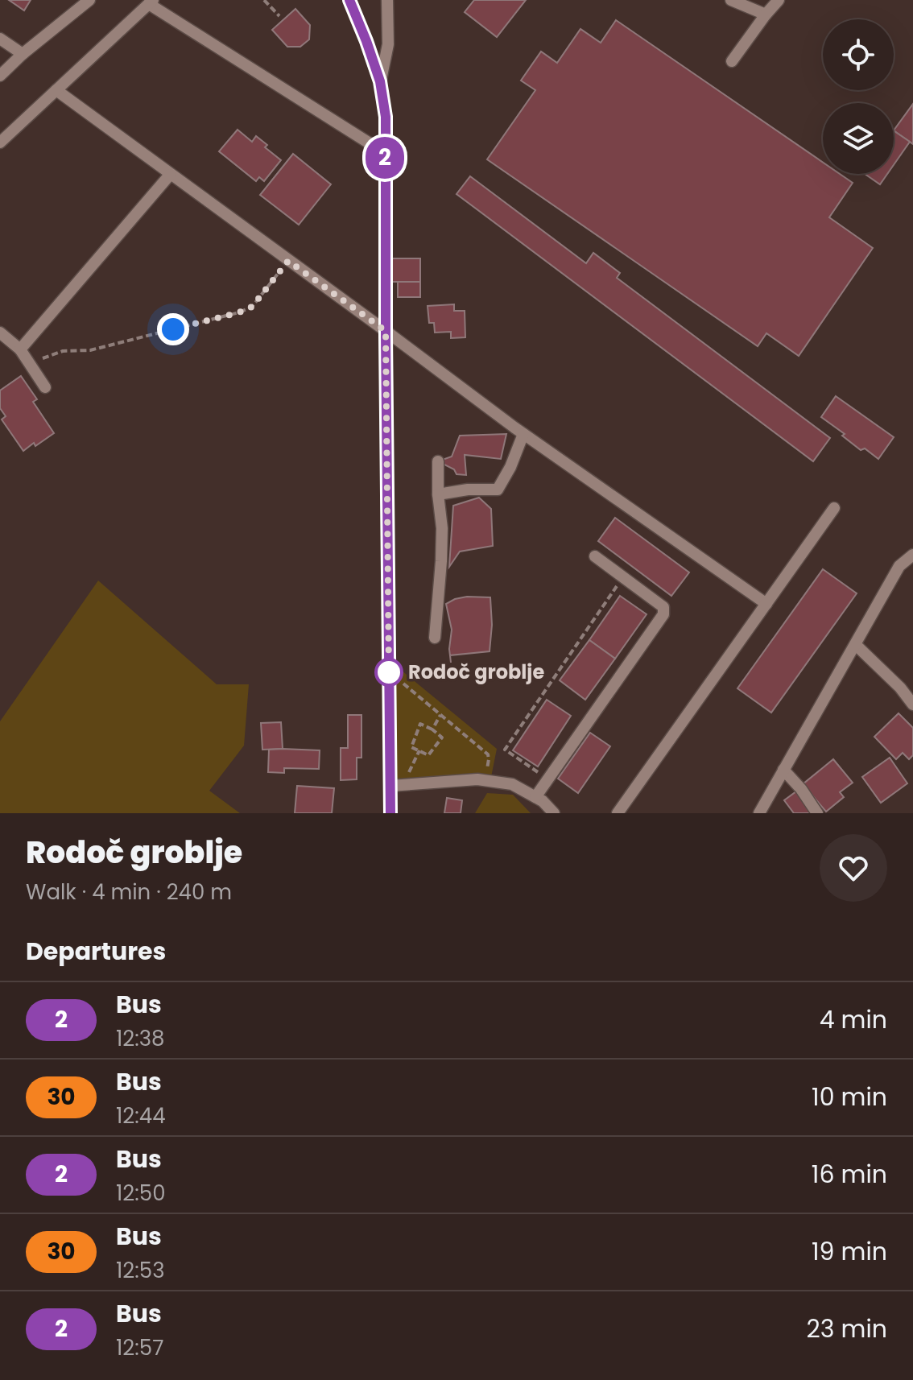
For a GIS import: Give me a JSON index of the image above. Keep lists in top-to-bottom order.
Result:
{
  "places": ["Rodoč groblje"],
  "lines": ["bus line 2"],
  "page": {
    "on_map": "2",
    "heading": [
      ["Rodoč groblje", "Walk · 4 min · 240 m"],
      "Departures"
    ],
    "list": [
      {
        "mark": "2",
        "name": "Bus",
        "note": "12:38",
        "value": "4 min"
      },
      {
        "mark": "30",
        "name": "Bus",
        "note": "12:44",
        "value": "10 min"
      },
      {
        "mark": "2",
        "name": "Bus",
        "note": "12:50",
        "value": "16 min"
      },
      {
        "mark": "30",
        "name": "Bus",
        "note": "12:53",
        "value": "19 min"
      },
      {
        "mark": "2",
        "name": "Bus",
        "note": "12:57",
        "value": "23 min"
      }
    ]
  }
}
